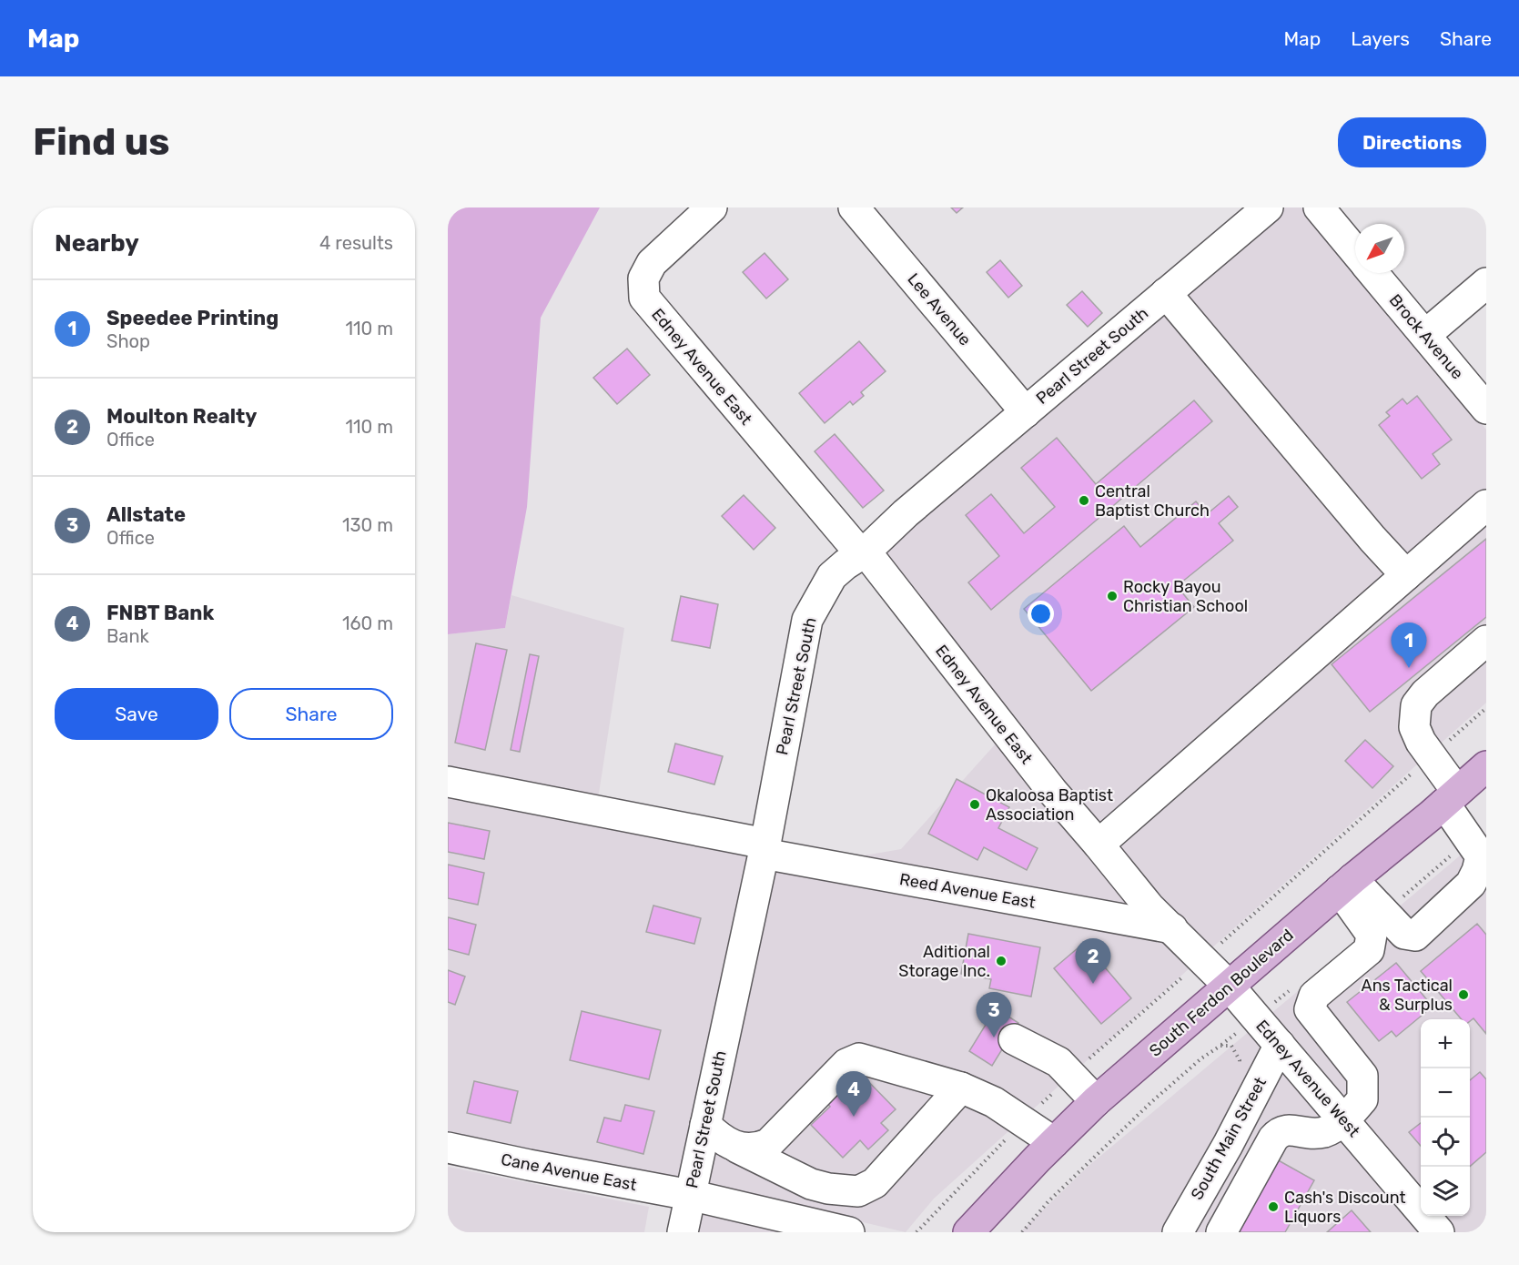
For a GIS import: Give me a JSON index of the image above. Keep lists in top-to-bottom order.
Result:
{
  "streets": {
    "main road": ["South Ferdon Boulevard"],
    "street": [
      "Lee Avenue",
      "Brock Avenue",
      "Pearl Street South",
      "Edney Avenue East",
      "Reed Avenue East",
      "Edney Avenue West",
      "South Main Street",
      "Cane Avenue East"
    ]
  },
  "crossings": [
    ["Lee Avenue", "Pearl Street South"],
    ["Pearl Street South", "Edney Avenue East"],
    ["Pearl Street South", "Reed Avenue East"],
    ["Pearl Street South", "Cane Avenue East"],
    ["Edney Avenue East", "Reed Avenue East"],
    ["Edney Avenue East", "Edney Avenue West"],
    ["Reed Avenue East", "Edney Avenue West"],
    ["South Ferdon Boulevard", "Edney Avenue West"],
    ["Edney Avenue West", "South Main Street"]
  ],
  "places": [
    "Central Baptist Church",
    "Rocky Bayou Christian School",
    "Okaloosa Baptist Association",
    "Aditional Storage Inc.",
    "Ans Tactical & Surplus",
    "Cash's Discount Liquors"
  ],
  "north": "bottom left",
  "page": {
    "header": "Map",
    "nav": ["Map", "Layers", "Share"],
    "buttons": [
      "Directions",
      ["Save", "Share"]
    ],
    "title": "Find us",
    "heading": ["Nearby", "4 results"],
    "list": [
      {
        "mark": "1",
        "name": "Speedee Printing",
        "note": "Shop",
        "value": "110 m"
      },
      {
        "mark": "2",
        "name": "Moulton Realty",
        "note": "Office",
        "value": "110 m"
      },
      {
        "mark": "3",
        "name": "Allstate",
        "note": "Office",
        "value": "130 m"
      },
      {
        "mark": "4",
        "name": "FNBT Bank",
        "note": "Bank",
        "value": "160 m"
      }
    ],
    "pins": [
      "1",
      "2",
      "3",
      "4"
    ],
    "map_buttons": ["+", "−"]
  }
}
